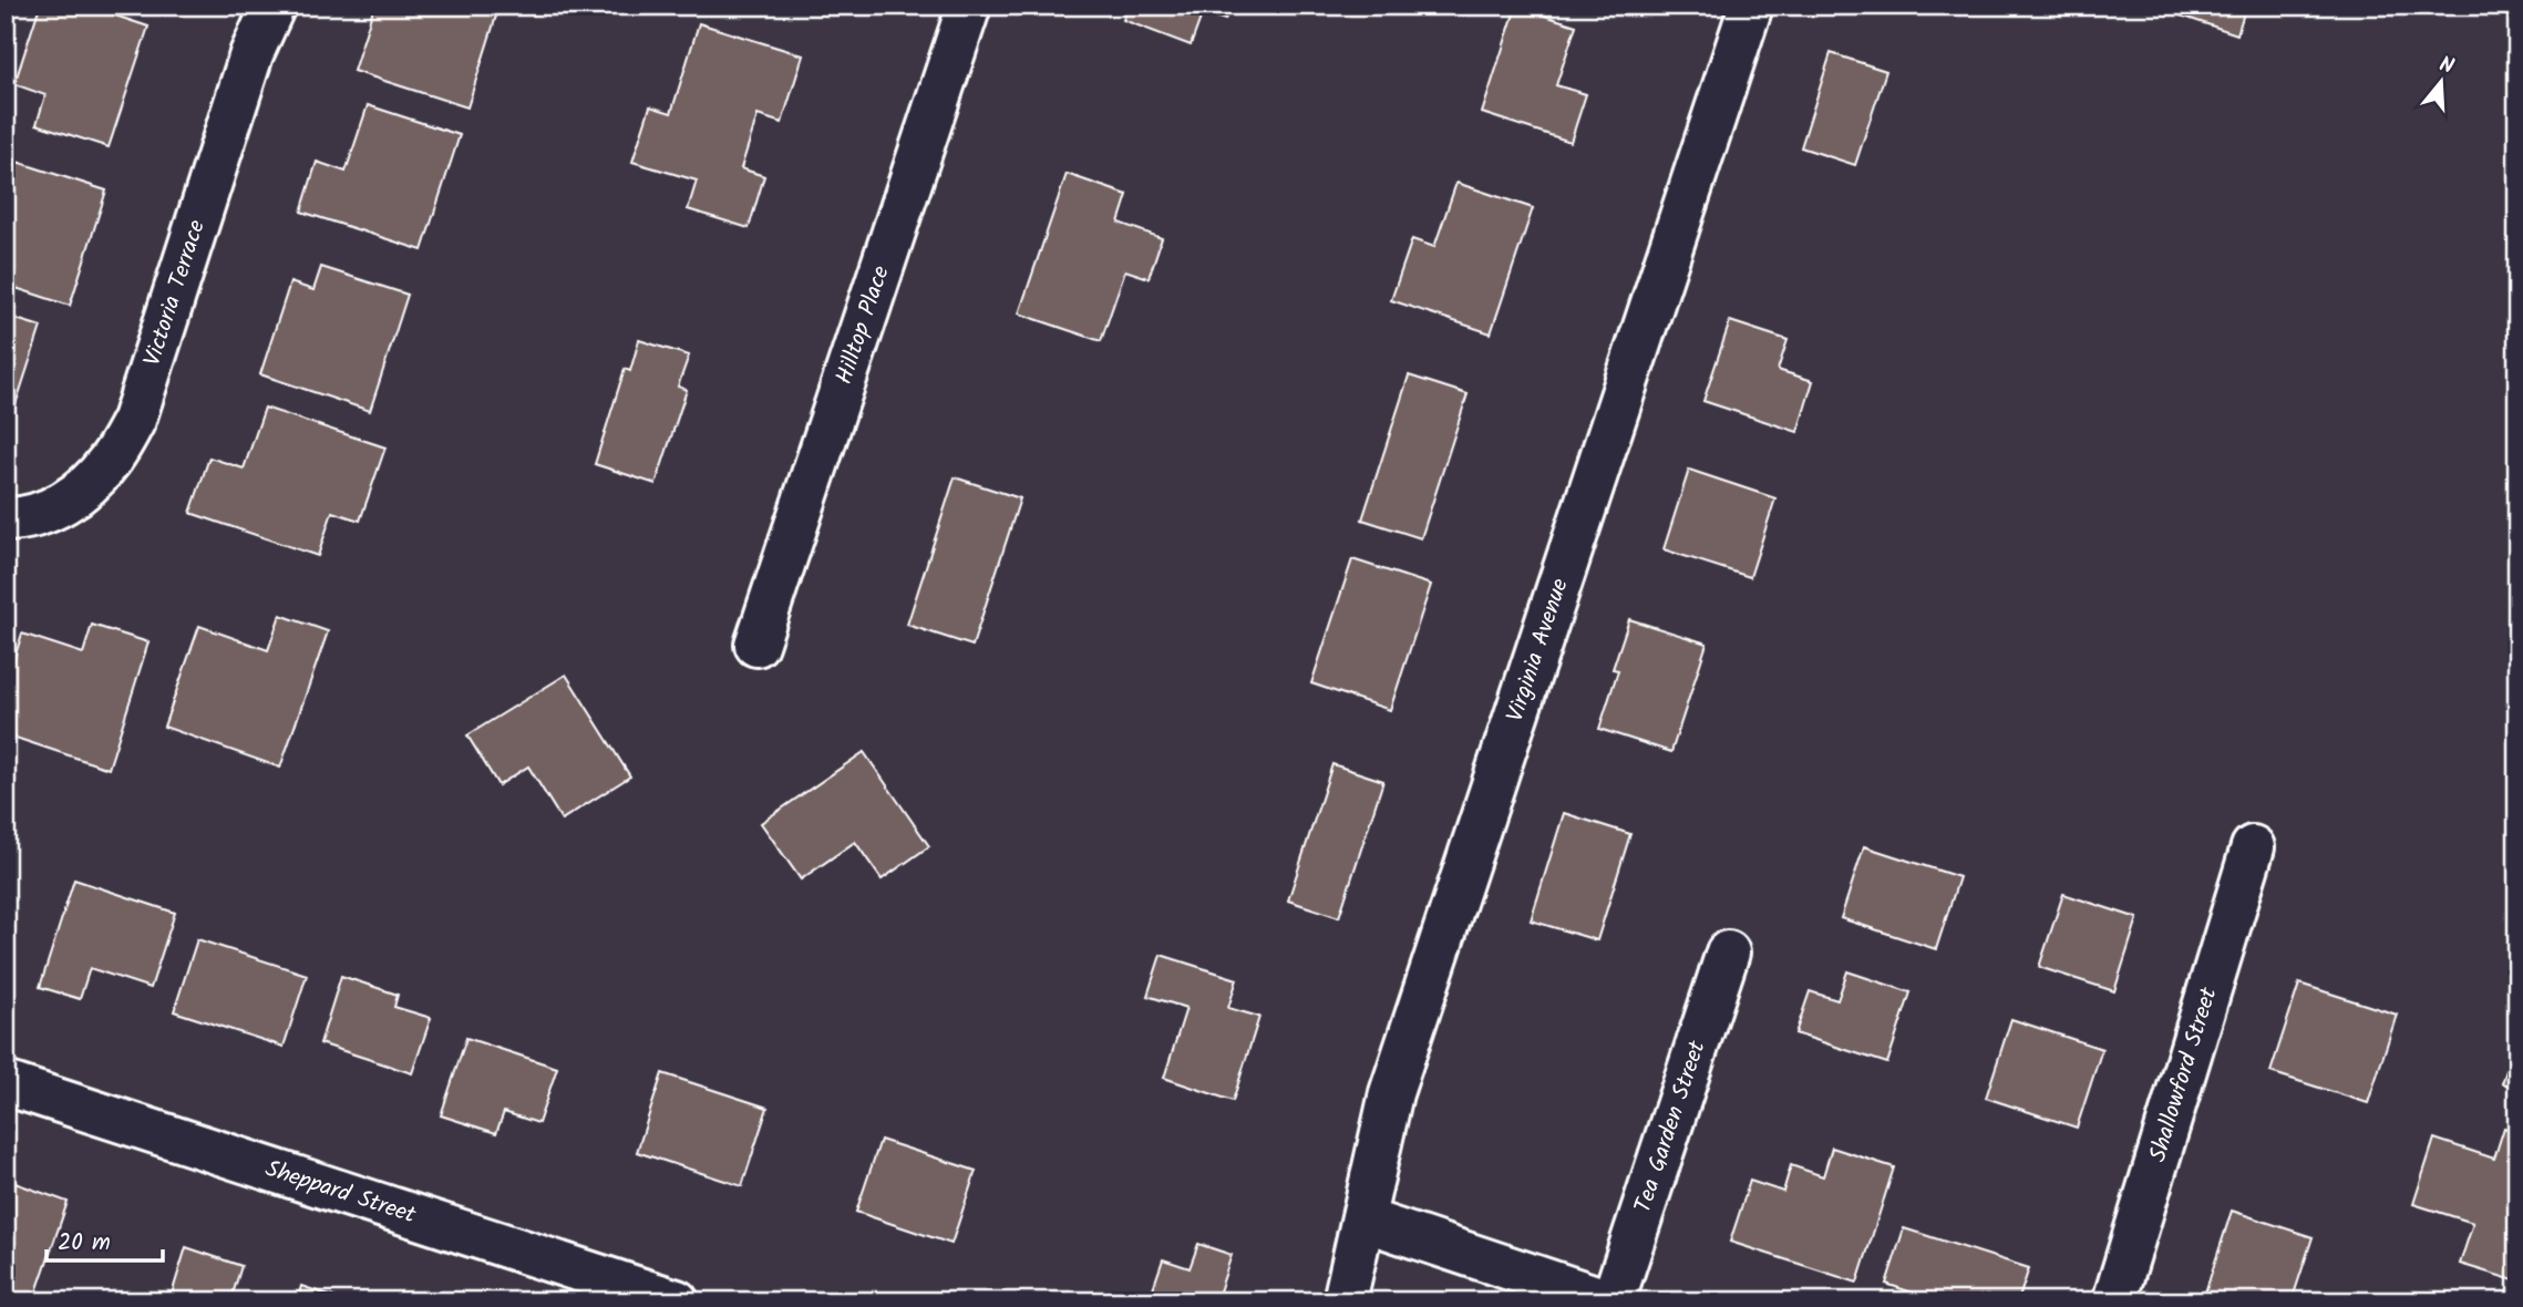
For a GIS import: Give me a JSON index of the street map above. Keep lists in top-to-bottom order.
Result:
{
  "streets": {
    "street": [
      "Victoria Terrace",
      "Hilltop Place",
      "Virginia Avenue",
      "Shallowford Street",
      "Tea Garden Street",
      "Sheppard Street"
    ]
  },
  "scale_bar": "20 m",
  "north": "top"
}
